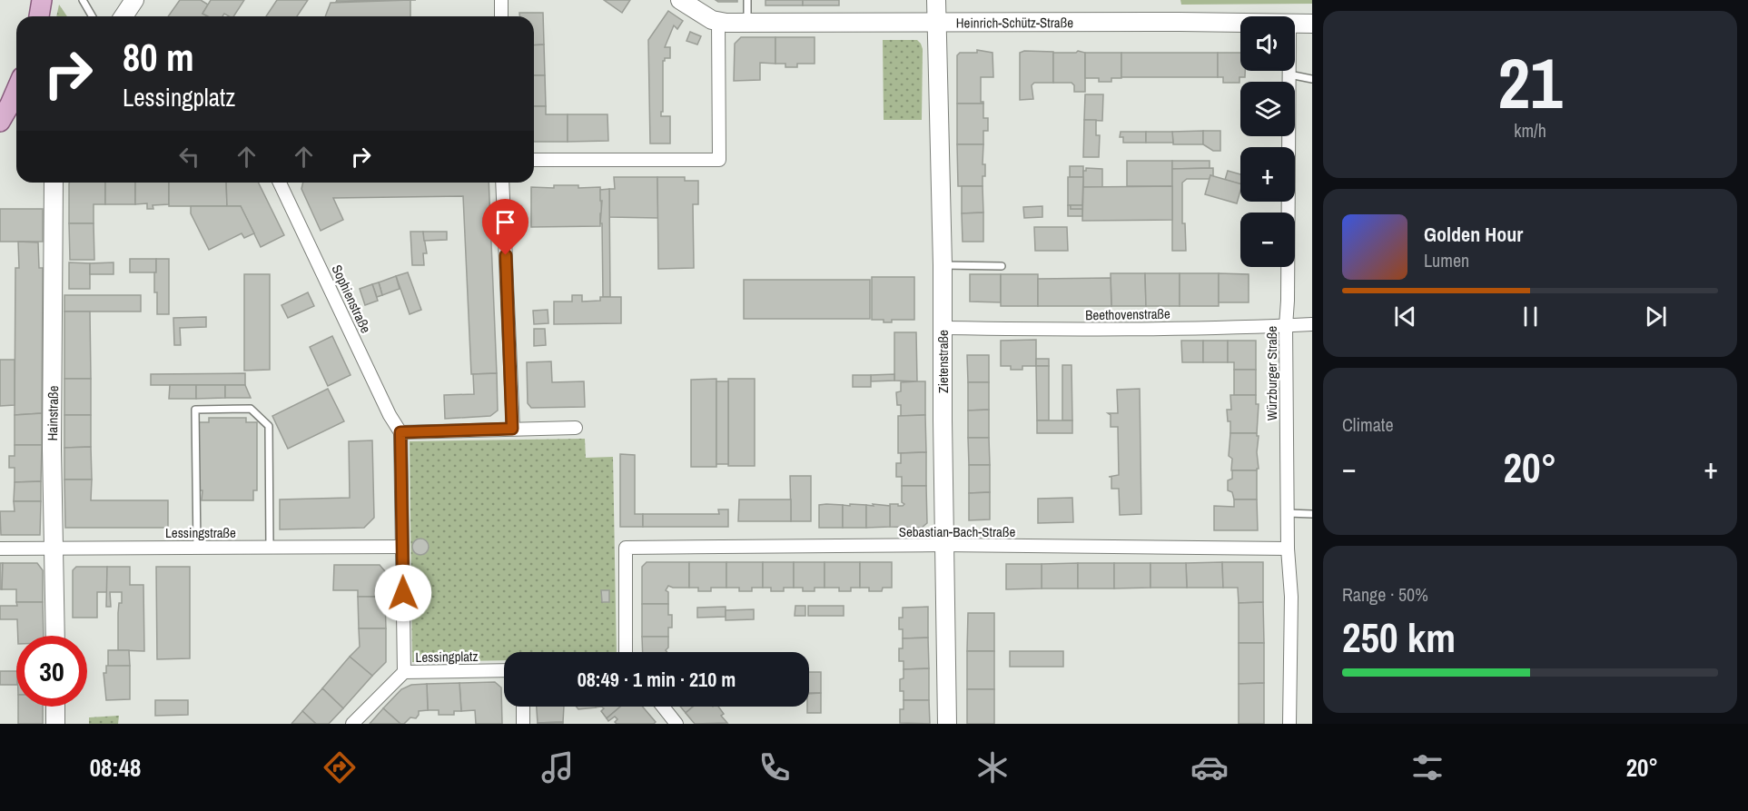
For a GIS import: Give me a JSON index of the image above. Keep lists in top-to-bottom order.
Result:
{
  "streets": {
    "street": [
      "Heinrich-Schütz-Straße",
      "Sophienstraße",
      "Beethovenstraße",
      "Zietenstraße",
      "Würzburger Straße",
      "Hainstraße",
      "Sebastian-Bach-Straße",
      "Lessingstraße",
      "Lessingplatz"
    ]
  },
  "crossings": [
    ["Heinrich-Schütz-Straße", "Zietenstraße"],
    ["Sophienstraße", "Lessingplatz"],
    ["Beethovenstraße", "Zietenstraße"],
    ["Beethovenstraße", "Würzburger Straße"],
    ["Zietenstraße", "Sebastian-Bach-Straße"],
    ["Würzburger Straße", "Sebastian-Bach-Straße"],
    ["Hainstraße", "Lessingstraße"],
    ["Lessingstraße", "Lessingplatz"]
  ],
  "page": {
    "tile": [
      ["21", "km/h"],
      "Climate",
      ["Range · 50%", "250 km"]
    ],
    "map_buttons": ["+", "−"],
    "turn": ["80 m", "Lessingplatz"],
    "song": ["Golden Hour", "Lumen"],
    "heat": ["−", "20°", "+"],
    "limit": "30",
    "trip": "08:49 · 1 min · 210 m",
    "tabs": ["08:48", "20°"]
  }
}
